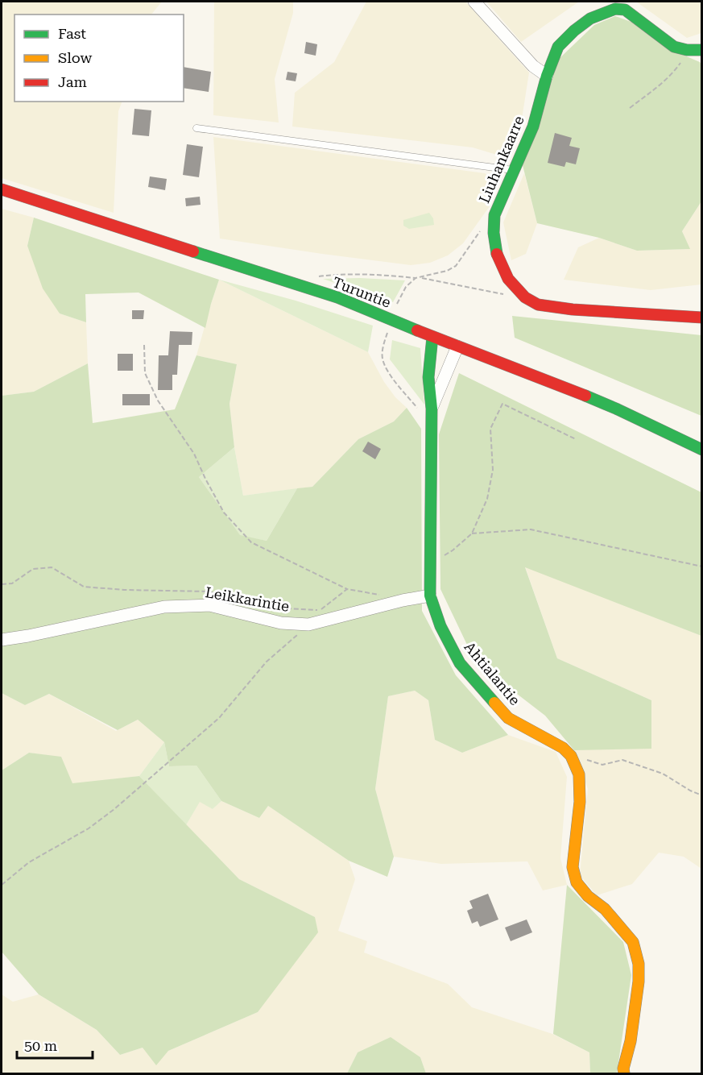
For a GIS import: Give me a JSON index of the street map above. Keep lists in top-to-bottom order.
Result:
{
  "streets": {
    "street": [
      "Liuhankaarre",
      "Turuntie",
      "Leikkarintie",
      "Ahtialantie"
    ]
  },
  "crossings": [
    ["Turuntie", "Ahtialantie"],
    ["Leikkarintie", "Ahtialantie"]
  ],
  "legend": ["Fast", "Slow", "Jam"],
  "scale_bar": "50 m"
}
